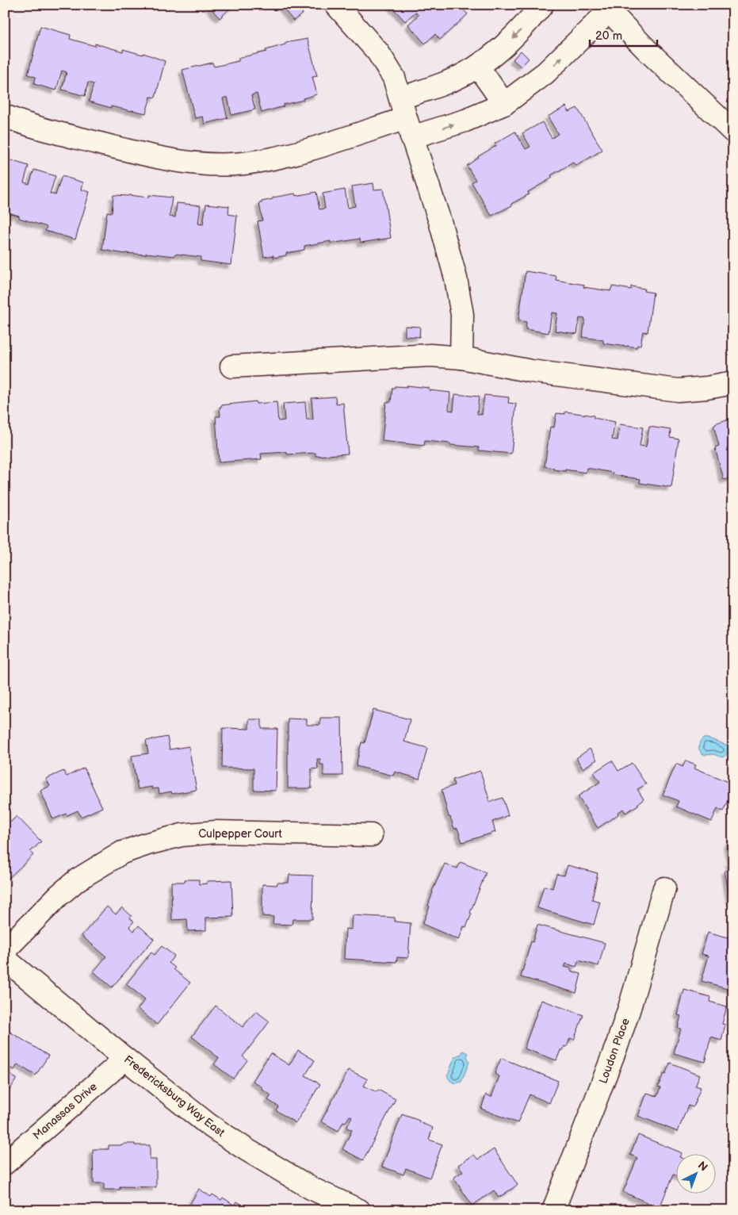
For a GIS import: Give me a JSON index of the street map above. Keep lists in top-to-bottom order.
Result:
{
  "streets": {
    "street": [
      "Culpepper Court",
      "Loudon Place",
      "Fredericksburg Way East",
      "Manassas Drive"
    ]
  },
  "crossings": [
    ["Fredericksburg Way East", "Manassas Drive"]
  ],
  "scale_bar": "20 m",
  "north": "top right"
}
